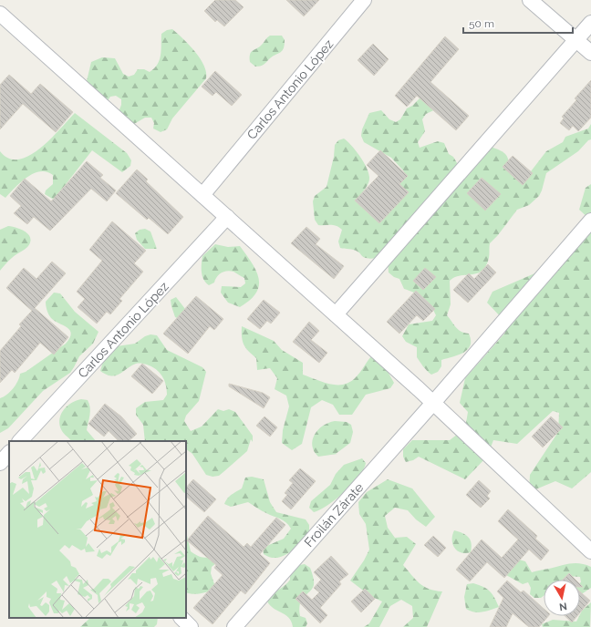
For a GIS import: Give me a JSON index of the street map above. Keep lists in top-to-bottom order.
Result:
{
  "streets": {
    "street": ["Carlos Antonio López", "Froilán Zárate"]
  },
  "scale_bar": "50 m",
  "north": "bottom"
}
